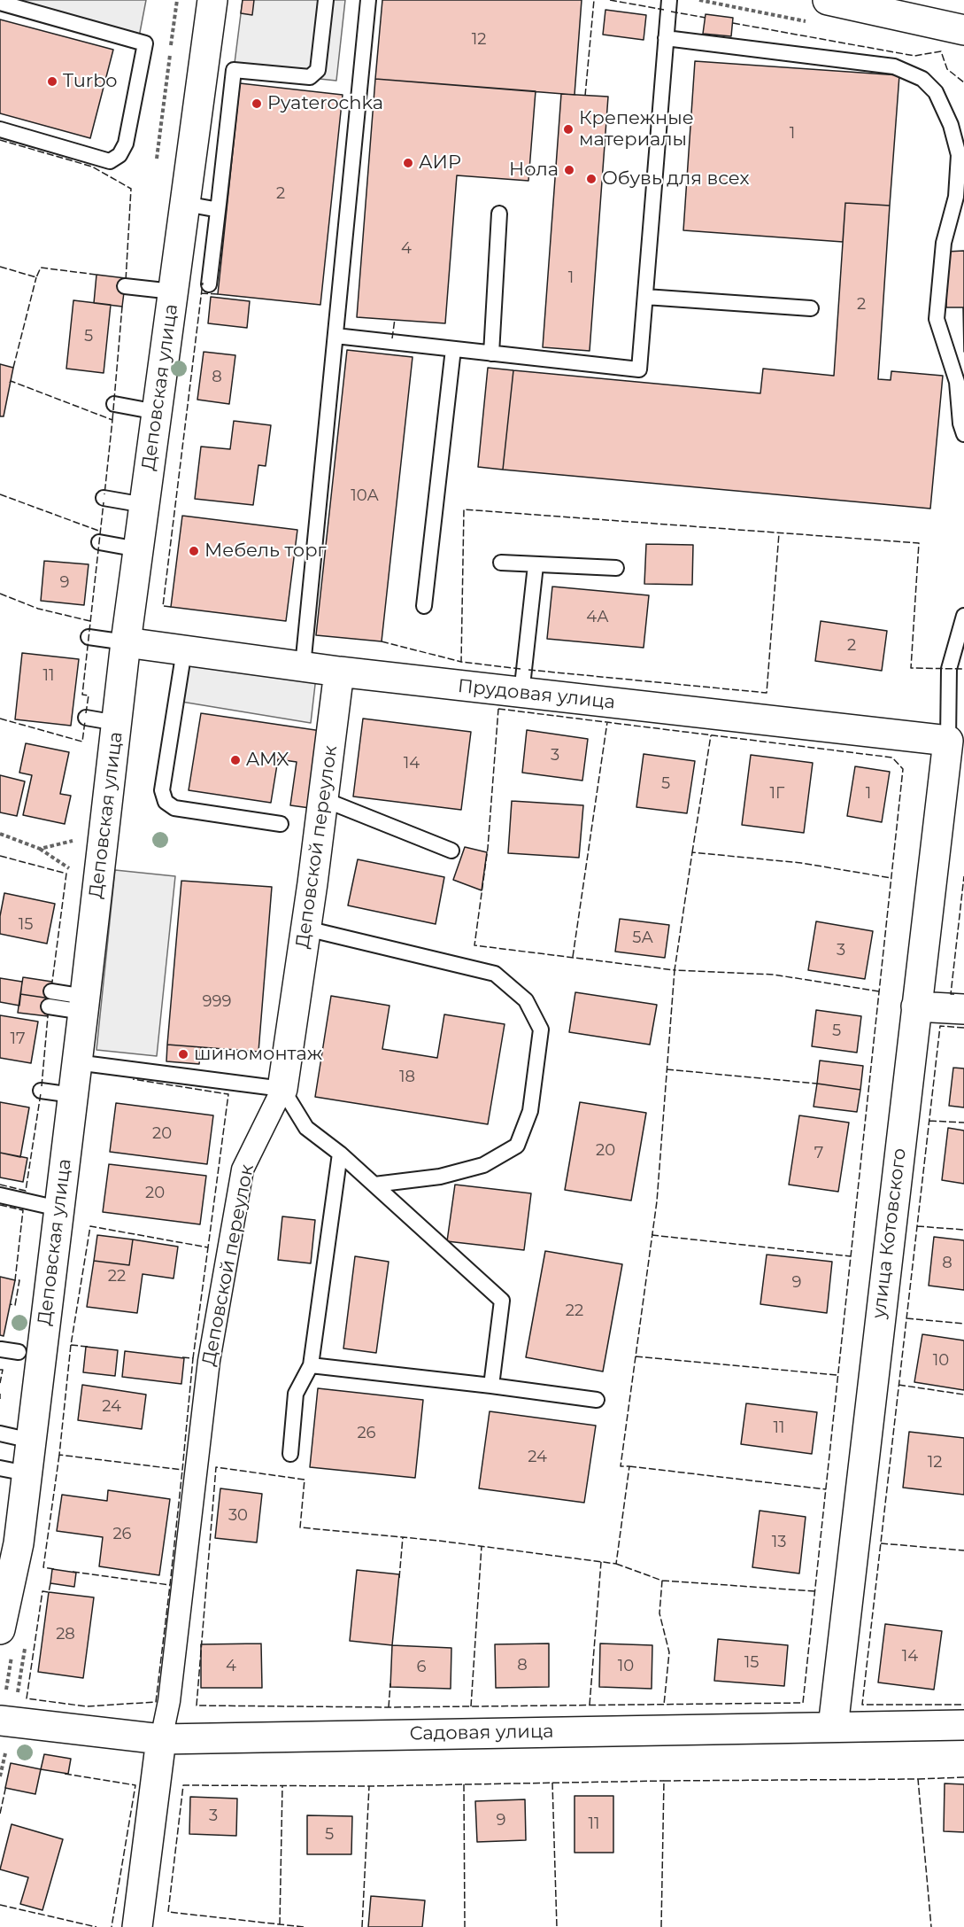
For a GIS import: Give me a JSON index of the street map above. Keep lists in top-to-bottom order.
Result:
{
  "streets": {
    "street": [
      "Деповская улица",
      "Прудовая улица",
      "Деповской переулок",
      "улица Котовского",
      "Садовая улица"
    ]
  },
  "crossings": [
    ["Деповская улица", "Прудовая улица"],
    ["Прудовая улица", "Деповской переулок"],
    ["Прудовая улица", "улица Котовского"],
    ["Деповской переулок", "Садовая улица"],
    ["улица Котовского", "Садовая улица"]
  ],
  "places": [
    "Turbo",
    "Pyaterochka",
    "Крепежные материалы",
    "АИР",
    "Нола",
    "Обувь для всех",
    "Мебель торг",
    "AMX",
    "шиномонтаж"
  ],
  "house_numbers": [
    "12",
    "1",
    "2",
    "4",
    "1",
    "2",
    "5",
    "8",
    "10А",
    "9",
    "4А",
    "2",
    "11",
    "3",
    "14",
    "5",
    "1Г",
    "1",
    "15",
    "5А",
    "3",
    "999",
    "5",
    "17",
    "18",
    "20",
    "20",
    "7",
    "20",
    "8",
    "22",
    "9",
    "22",
    "10",
    "24",
    "11",
    "26",
    "24",
    "12",
    "30",
    "26",
    "13",
    "28",
    "14",
    "15",
    "8",
    "4",
    "10",
    "6",
    "3",
    "9",
    "11",
    "5"
  ]
}
